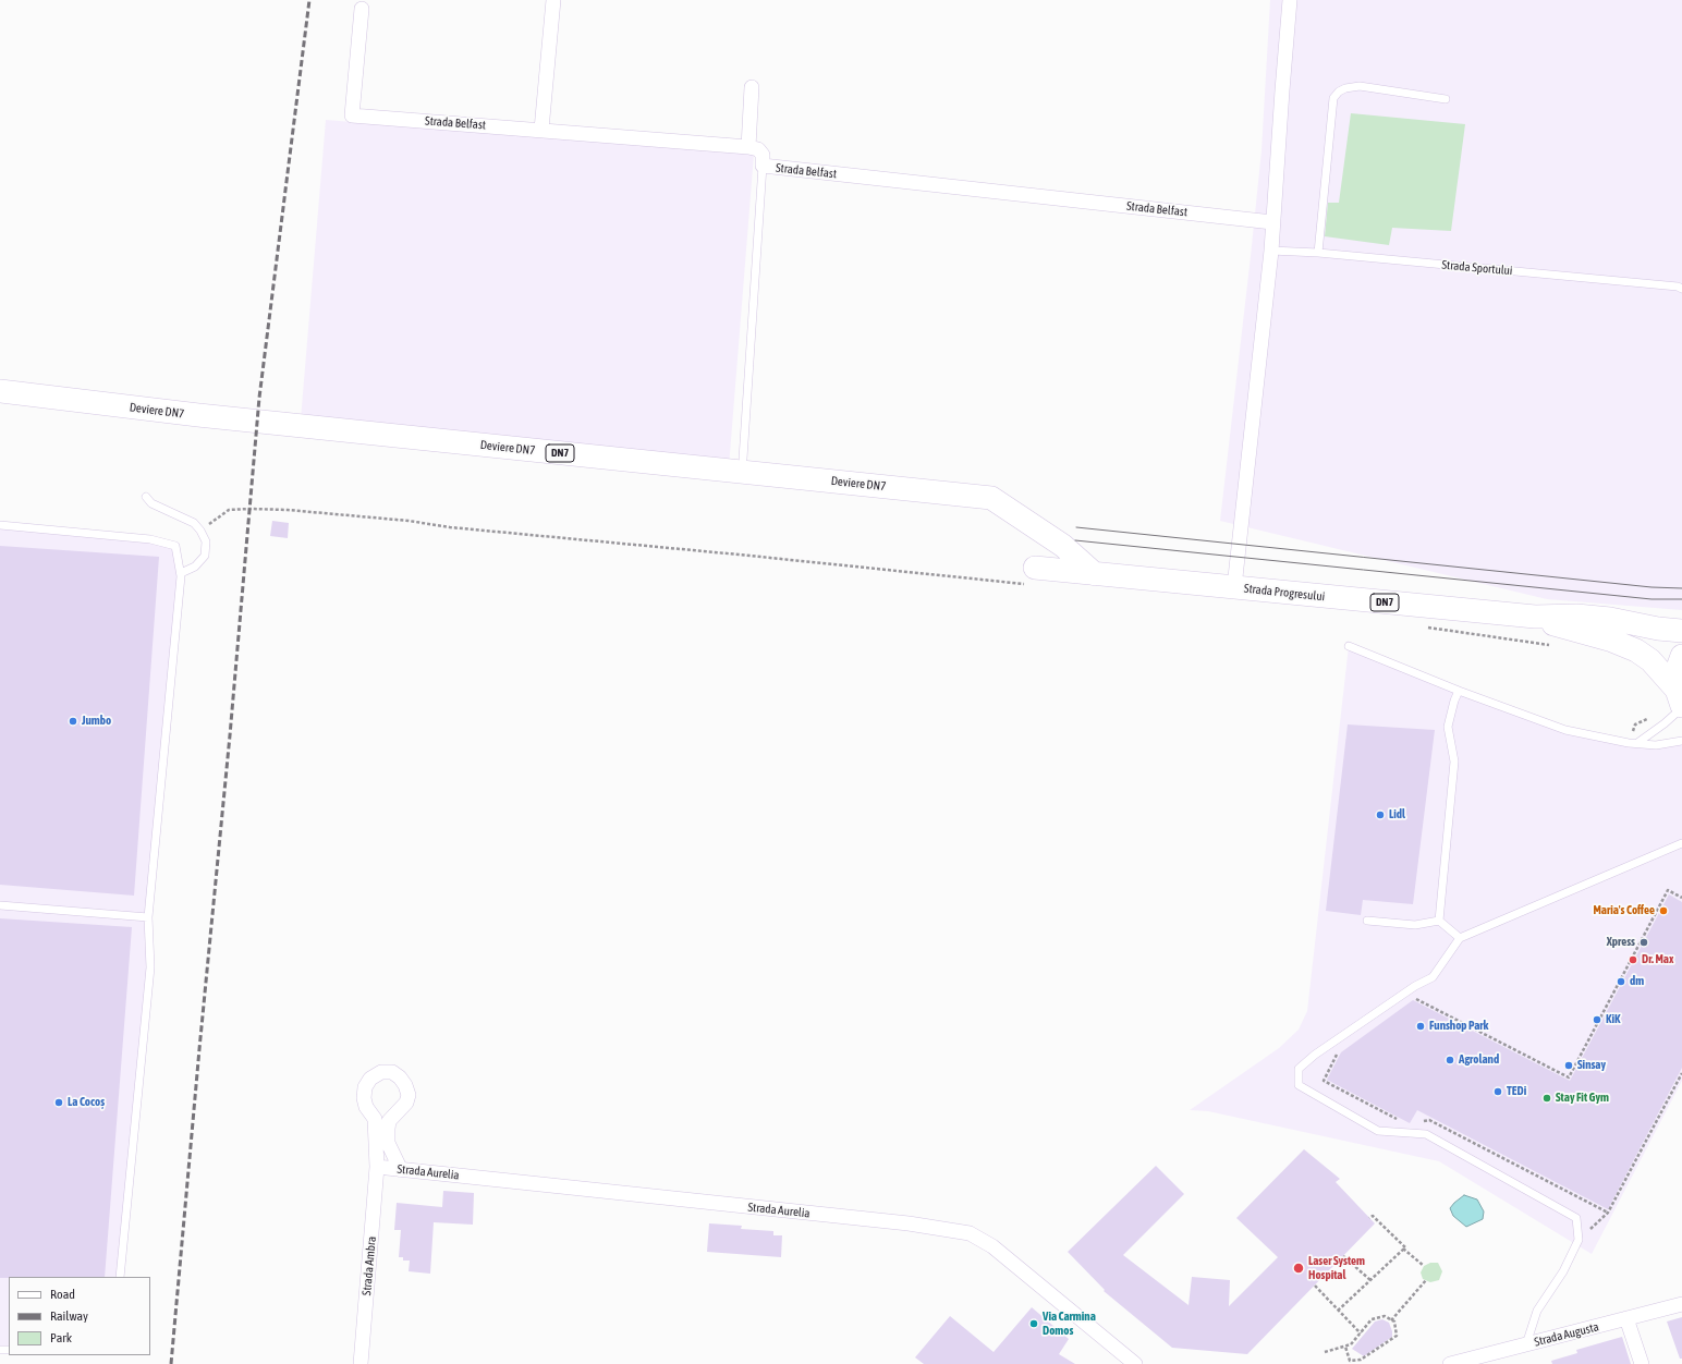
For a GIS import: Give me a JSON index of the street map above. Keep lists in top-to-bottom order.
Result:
{
  "streets": {
    "main road": ["Deviere DN7", "DN7", "Strada Progresului"],
    "street": [
      "Strada Belfast",
      "Strada Aurelia",
      "Strada Ambra",
      "Strada Augusta"
    ],
    "lane": ["Strada Sportului"]
  },
  "crossings": [
    ["Deviere DN7", "Strada Progresului"],
    ["Strada Aurelia", "Strada Ambra"]
  ],
  "places": [
    "Jumbo",
    "Lidl",
    "Maria's Coffee",
    "Xpress",
    "Dr. Max",
    "dm",
    "KiK",
    "Funshop Park",
    "Agroland",
    "Sinsay",
    "TEDi",
    "Stay Fit Gym",
    "La Cocoș",
    "Laser System Hospital",
    "Via Carmina Domos"
  ],
  "legend": ["Road", "Railway", "Park"]
}
